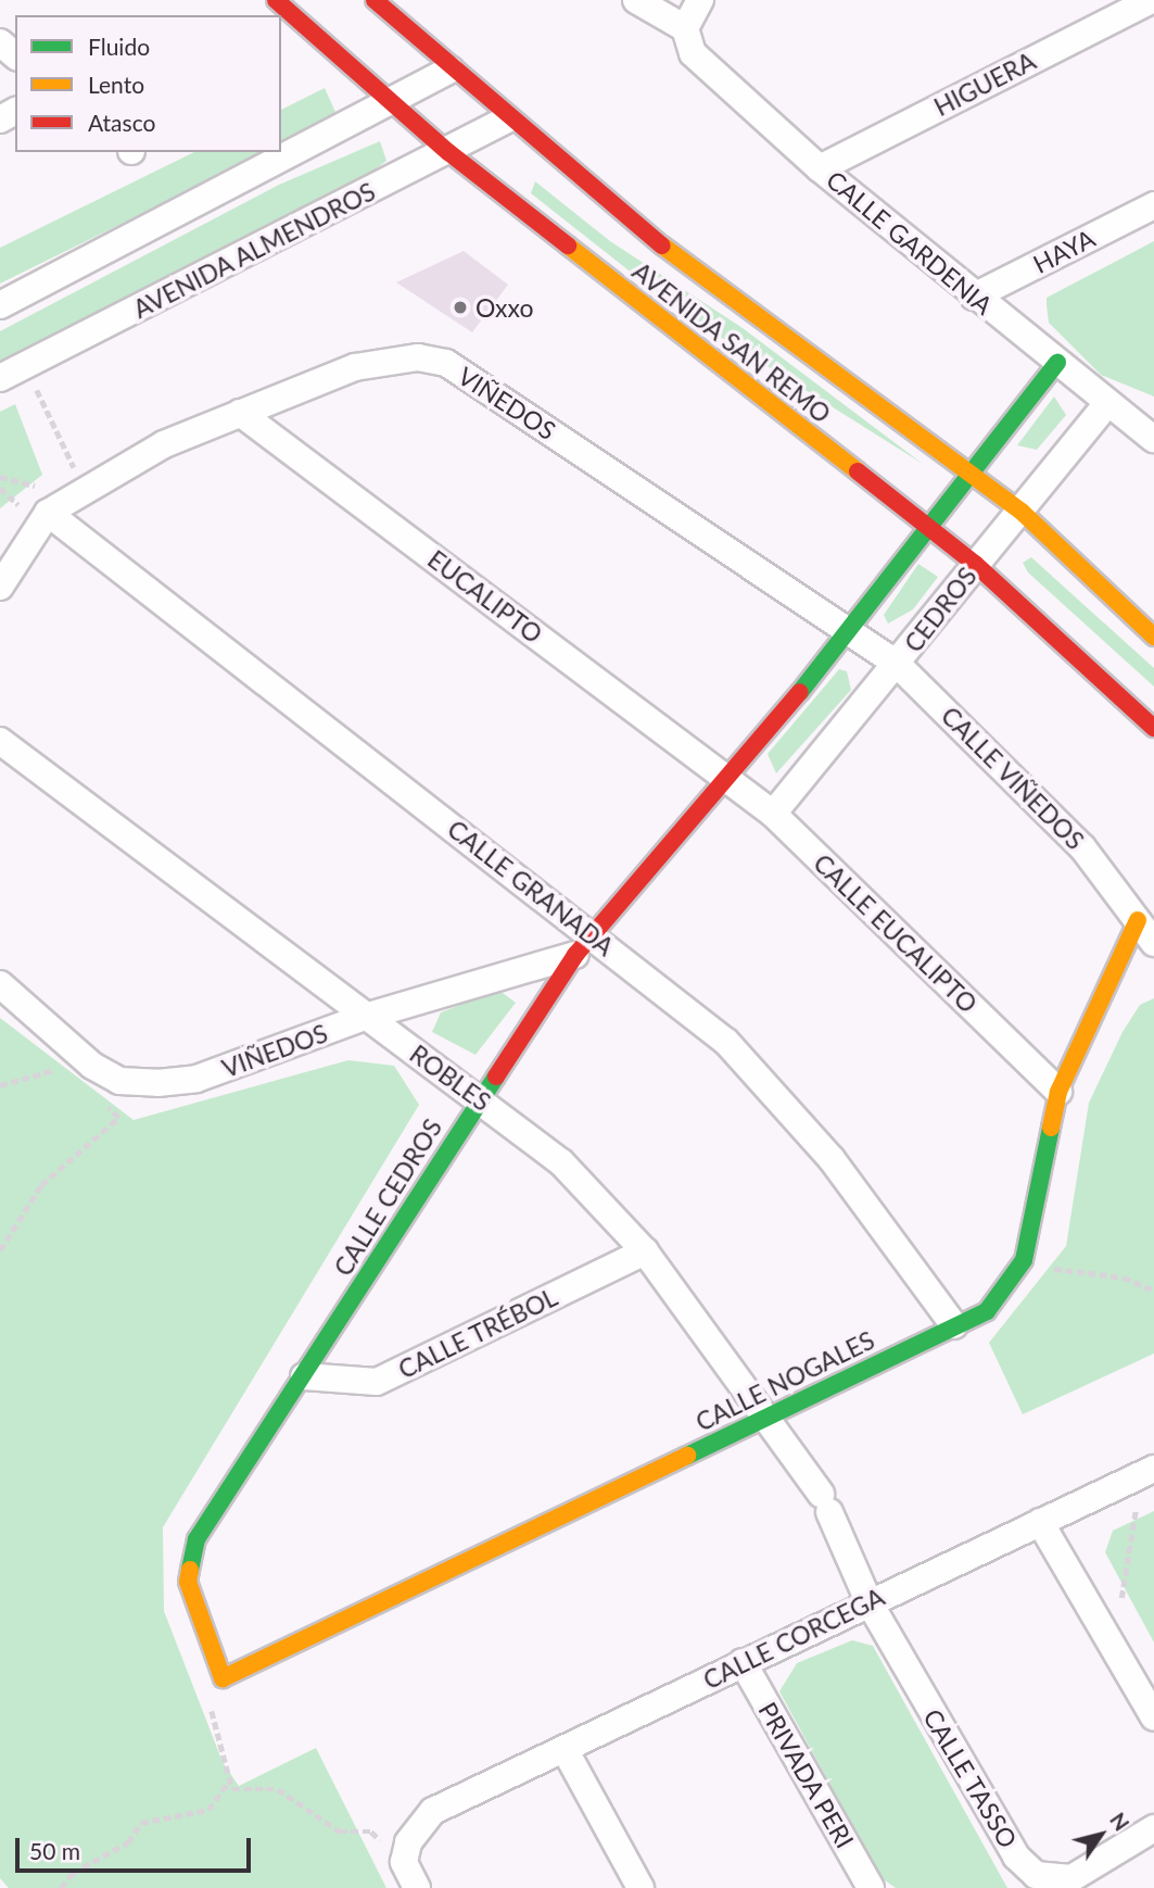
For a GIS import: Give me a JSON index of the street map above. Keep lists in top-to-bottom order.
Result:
{
  "streets": {
    "street": [
      "HIGUERA",
      "CALLE GARDENIA",
      "AVENIDA ALMENDROS",
      "HAYA",
      "AVENIDA SAN REMO",
      "VIÑEDOS",
      "EUCALIPTO",
      "CEDROS",
      "CALLE VIÑEDOS",
      "CALLE GRANADA",
      "CALLE EUCALIPTO",
      "ROBLES",
      "CALLE CEDROS",
      "CALLE TRÉBOL",
      "CALLE NOGALES",
      "CALLE CORCEGA",
      "PRIVADA PERI",
      "CALLE TASSO"
    ]
  },
  "crossings": [
    ["HIGUERA", "CALLE GARDENIA"],
    ["CALLE GARDENIA", "HAYA"],
    ["CALLE GARDENIA", "CEDROS"],
    ["AVENIDA ALMENDROS", "AVENIDA SAN REMO"],
    ["AVENIDA SAN REMO", "CEDROS"],
    ["VIÑEDOS", "EUCALIPTO"],
    ["VIÑEDOS", "CALLE VIÑEDOS"],
    ["VIÑEDOS", "CALLE GRANADA"],
    ["VIÑEDOS", "ROBLES"],
    ["VIÑEDOS", "CALLE CEDROS"],
    ["EUCALIPTO", "CALLE EUCALIPTO"],
    ["EUCALIPTO", "CALLE CEDROS"],
    ["CEDROS", "CALLE VIÑEDOS"],
    ["CEDROS", "CALLE EUCALIPTO"],
    ["CALLE VIÑEDOS", "CALLE NOGALES"],
    ["CALLE GRANADA", "CALLE CEDROS"],
    ["CALLE GRANADA", "CALLE NOGALES"],
    ["CALLE EUCALIPTO", "CALLE CEDROS"],
    ["CALLE EUCALIPTO", "CALLE NOGALES"],
    ["ROBLES", "CALLE CEDROS"],
    ["ROBLES", "CALLE TRÉBOL"],
    ["ROBLES", "CALLE NOGALES"],
    ["ROBLES", "CALLE TASSO"],
    ["CALLE CEDROS", "CALLE TRÉBOL"],
    ["CALLE CEDROS", "CALLE NOGALES"],
    ["CALLE CORCEGA", "PRIVADA PERI"],
    ["CALLE CORCEGA", "CALLE TASSO"]
  ],
  "places": ["Oxxo"],
  "legend": ["Fluido", "Lento", "Atasco"],
  "scale_bar": "50 m",
  "north": "top right"
}
